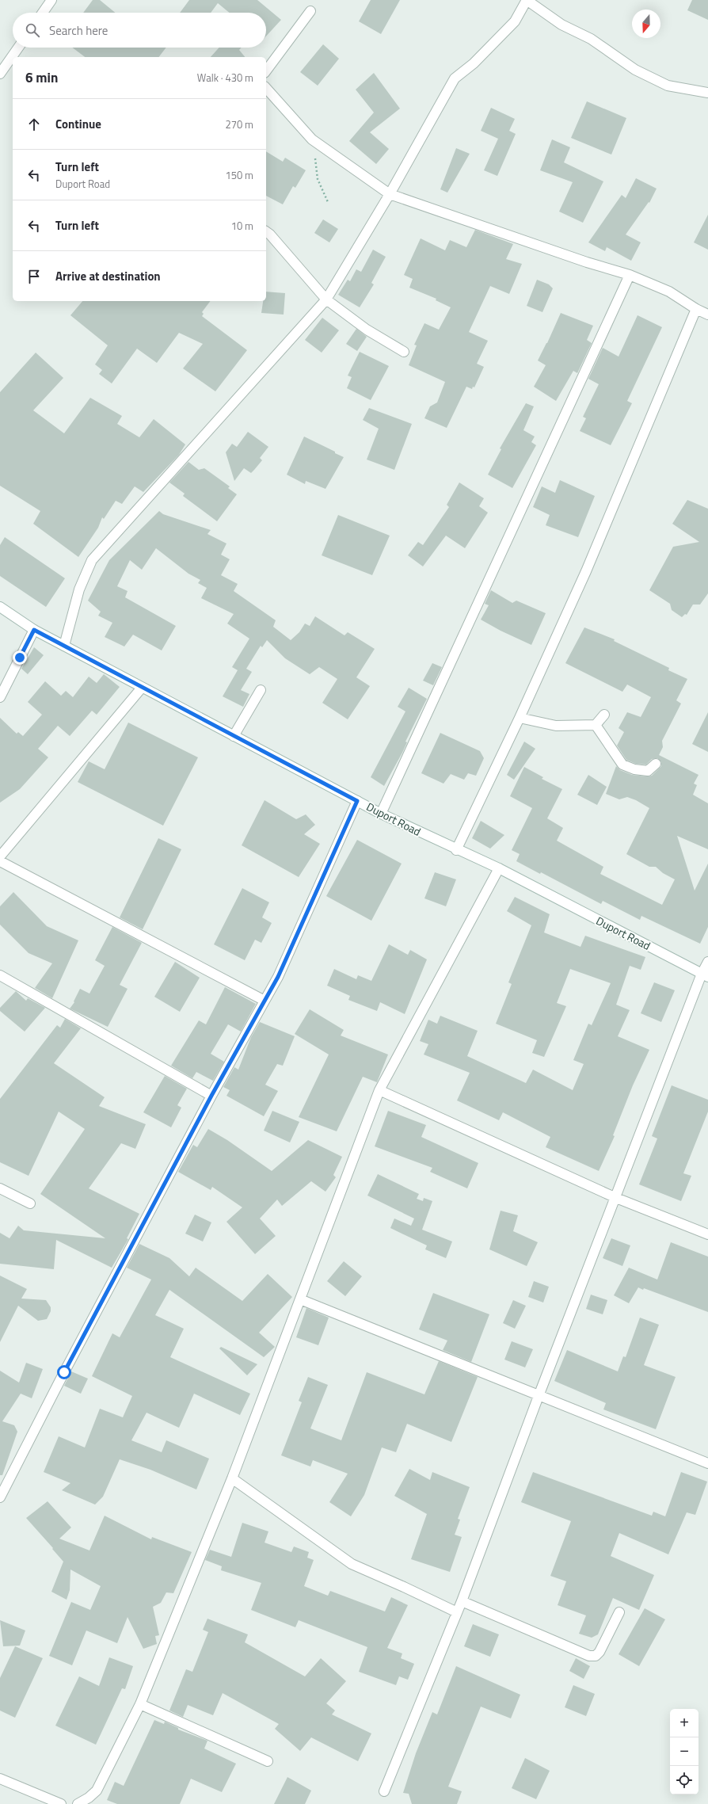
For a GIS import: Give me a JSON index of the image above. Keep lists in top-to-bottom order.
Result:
{
  "streets": {
    "street": ["Duport Road"]
  },
  "north": "bottom",
  "page": {
    "search": "Search here",
    "heading": ["6 min", "Walk · 430 m"],
    "list": [
      ["Continue", "270 m"],
      ["Turn left", "Duport Road", "150 m"],
      ["Turn left", "10 m"],
      "Arrive at destination"
    ],
    "map_buttons": ["+", "−"]
  }
}
